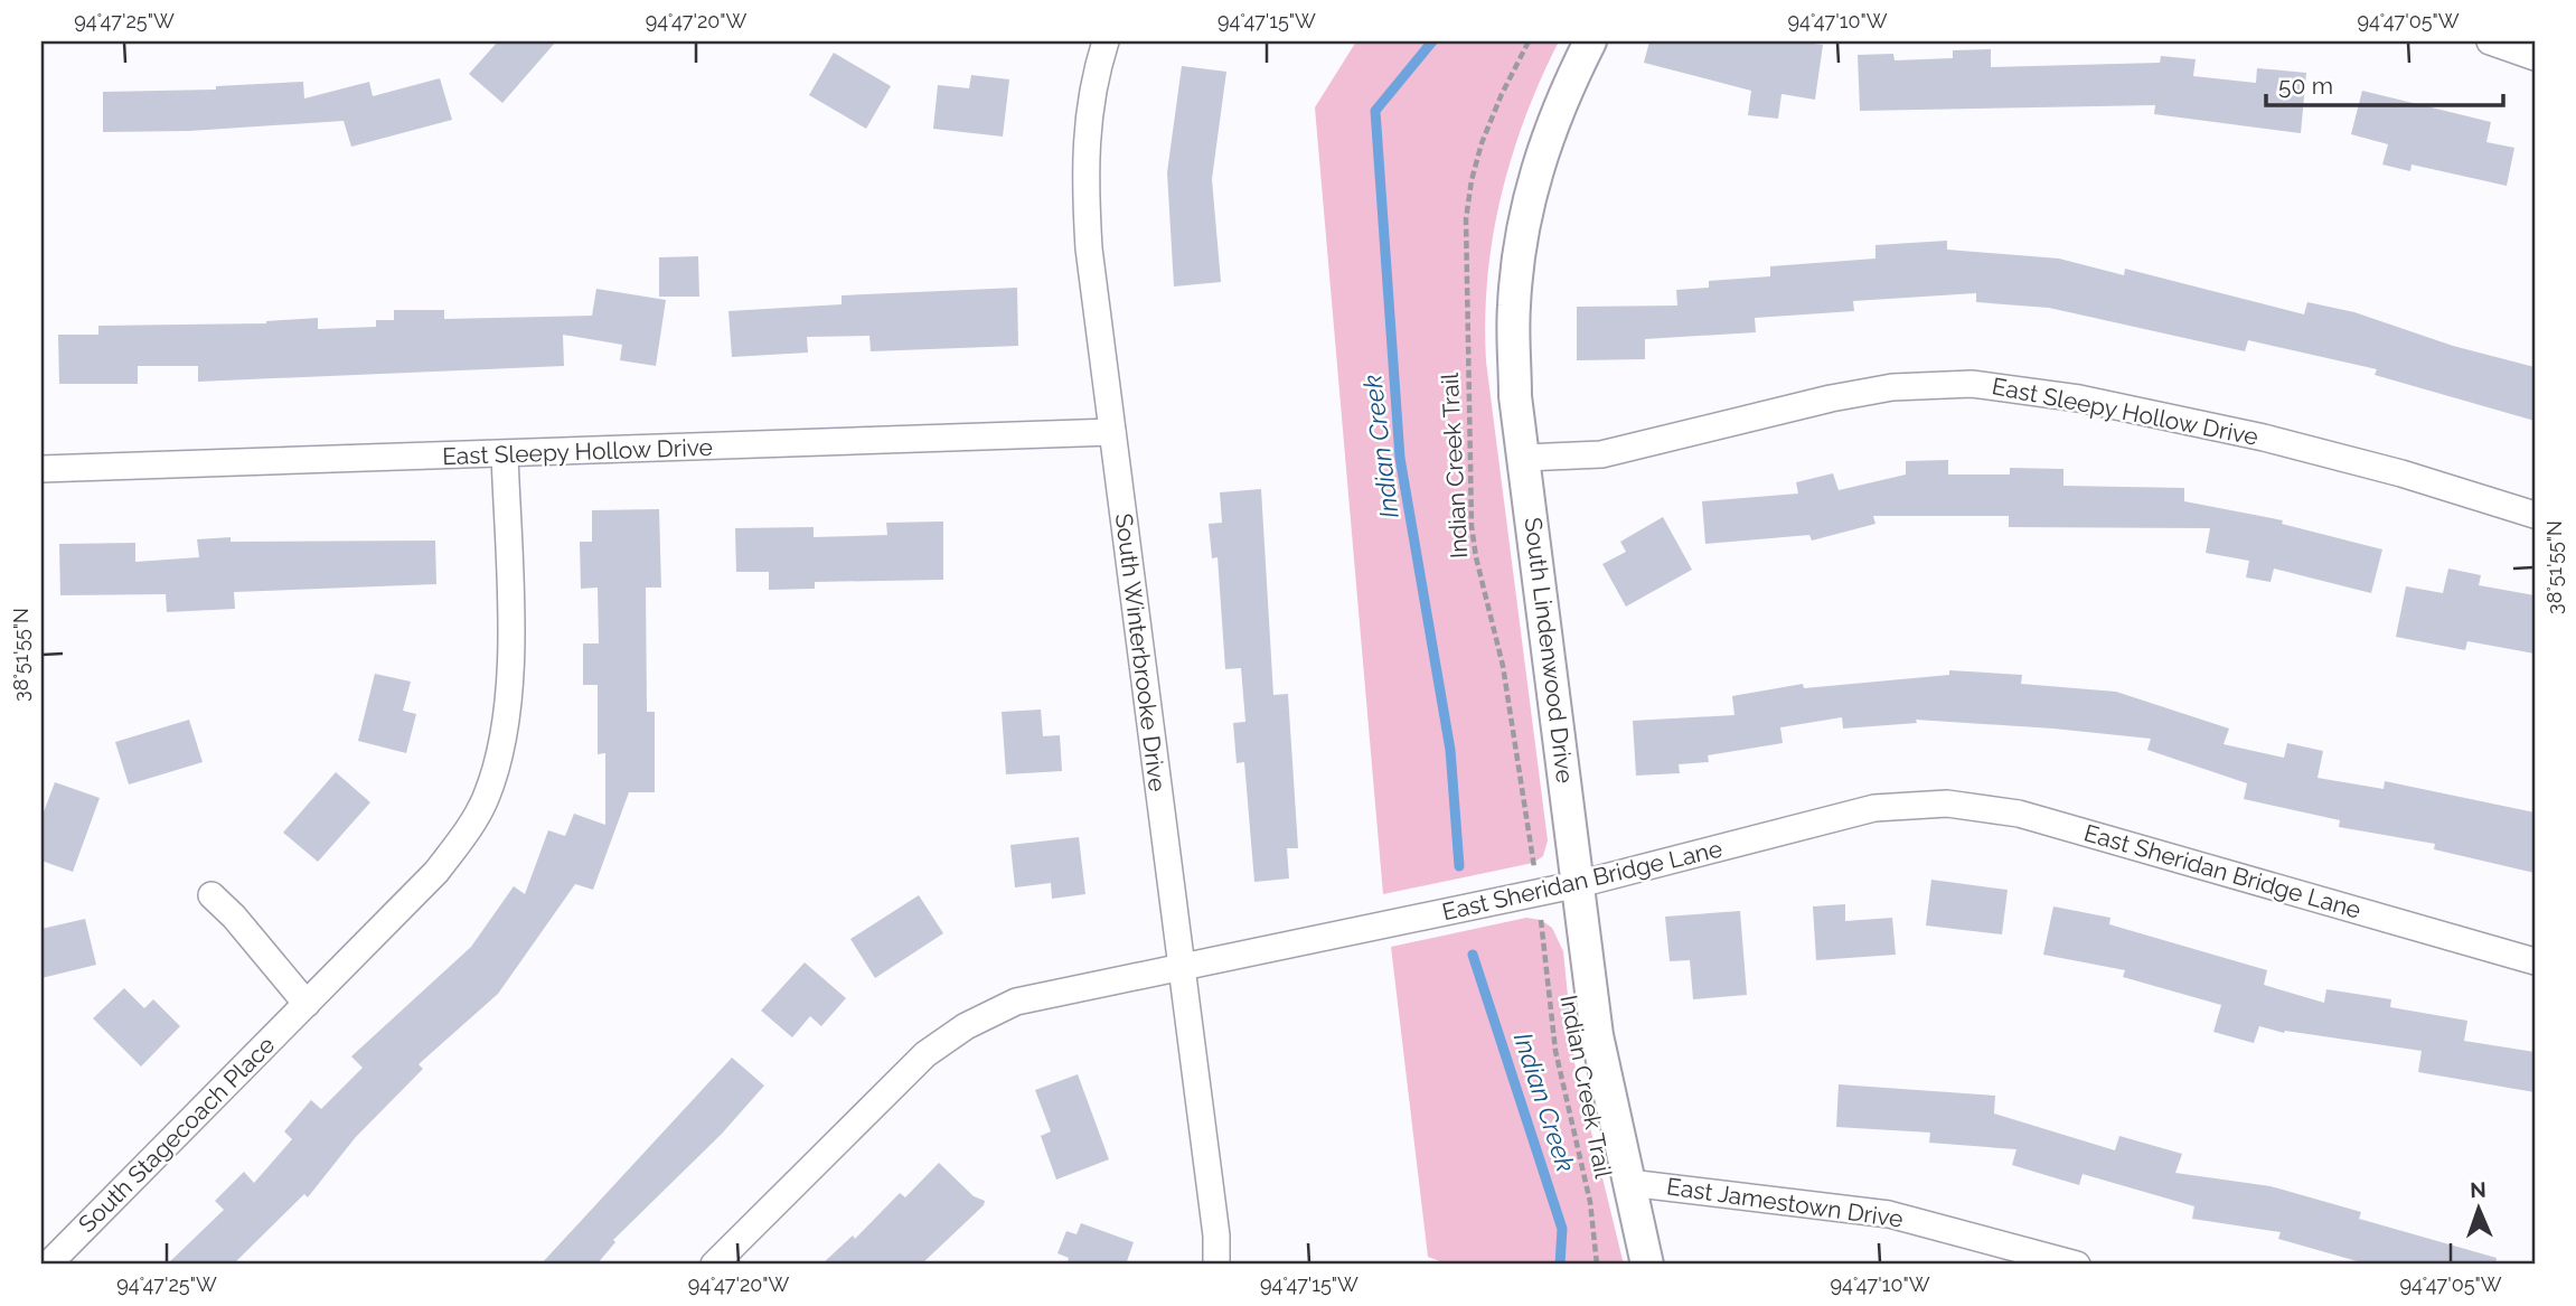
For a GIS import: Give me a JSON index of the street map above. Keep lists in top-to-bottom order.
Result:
{
  "streets": {
    "street": [
      "East Sleepy Hollow Drive",
      "South Lindenwood Drive",
      "South Winterbrooke Drive",
      "East Sheridan Bridge Lane",
      "South Stagecoach Place",
      "East Jamestown Drive"
    ],
    "path": ["Indian Creek Trail"]
  },
  "crossings": [
    ["East Sleepy Hollow Drive", "South Lindenwood Drive"],
    ["East Sleepy Hollow Drive", "South Winterbrooke Drive"],
    ["East Sleepy Hollow Drive", "South Stagecoach Place"],
    ["Indian Creek Trail", "East Sheridan Bridge Lane"],
    ["South Lindenwood Drive", "East Sheridan Bridge Lane"],
    ["South Lindenwood Drive", "East Jamestown Drive"],
    ["South Winterbrooke Drive", "East Sheridan Bridge Lane"]
  ],
  "water": ["Indian Creek"],
  "scale_bar": "50 m",
  "north": "top",
  "coordinates": [
    "94°47'25\"W",
    "94°47'20\"W",
    "94°47'15\"W",
    "94°47'10\"W",
    "94°47'05\"W",
    "38°51'55\"N"
  ]
}
